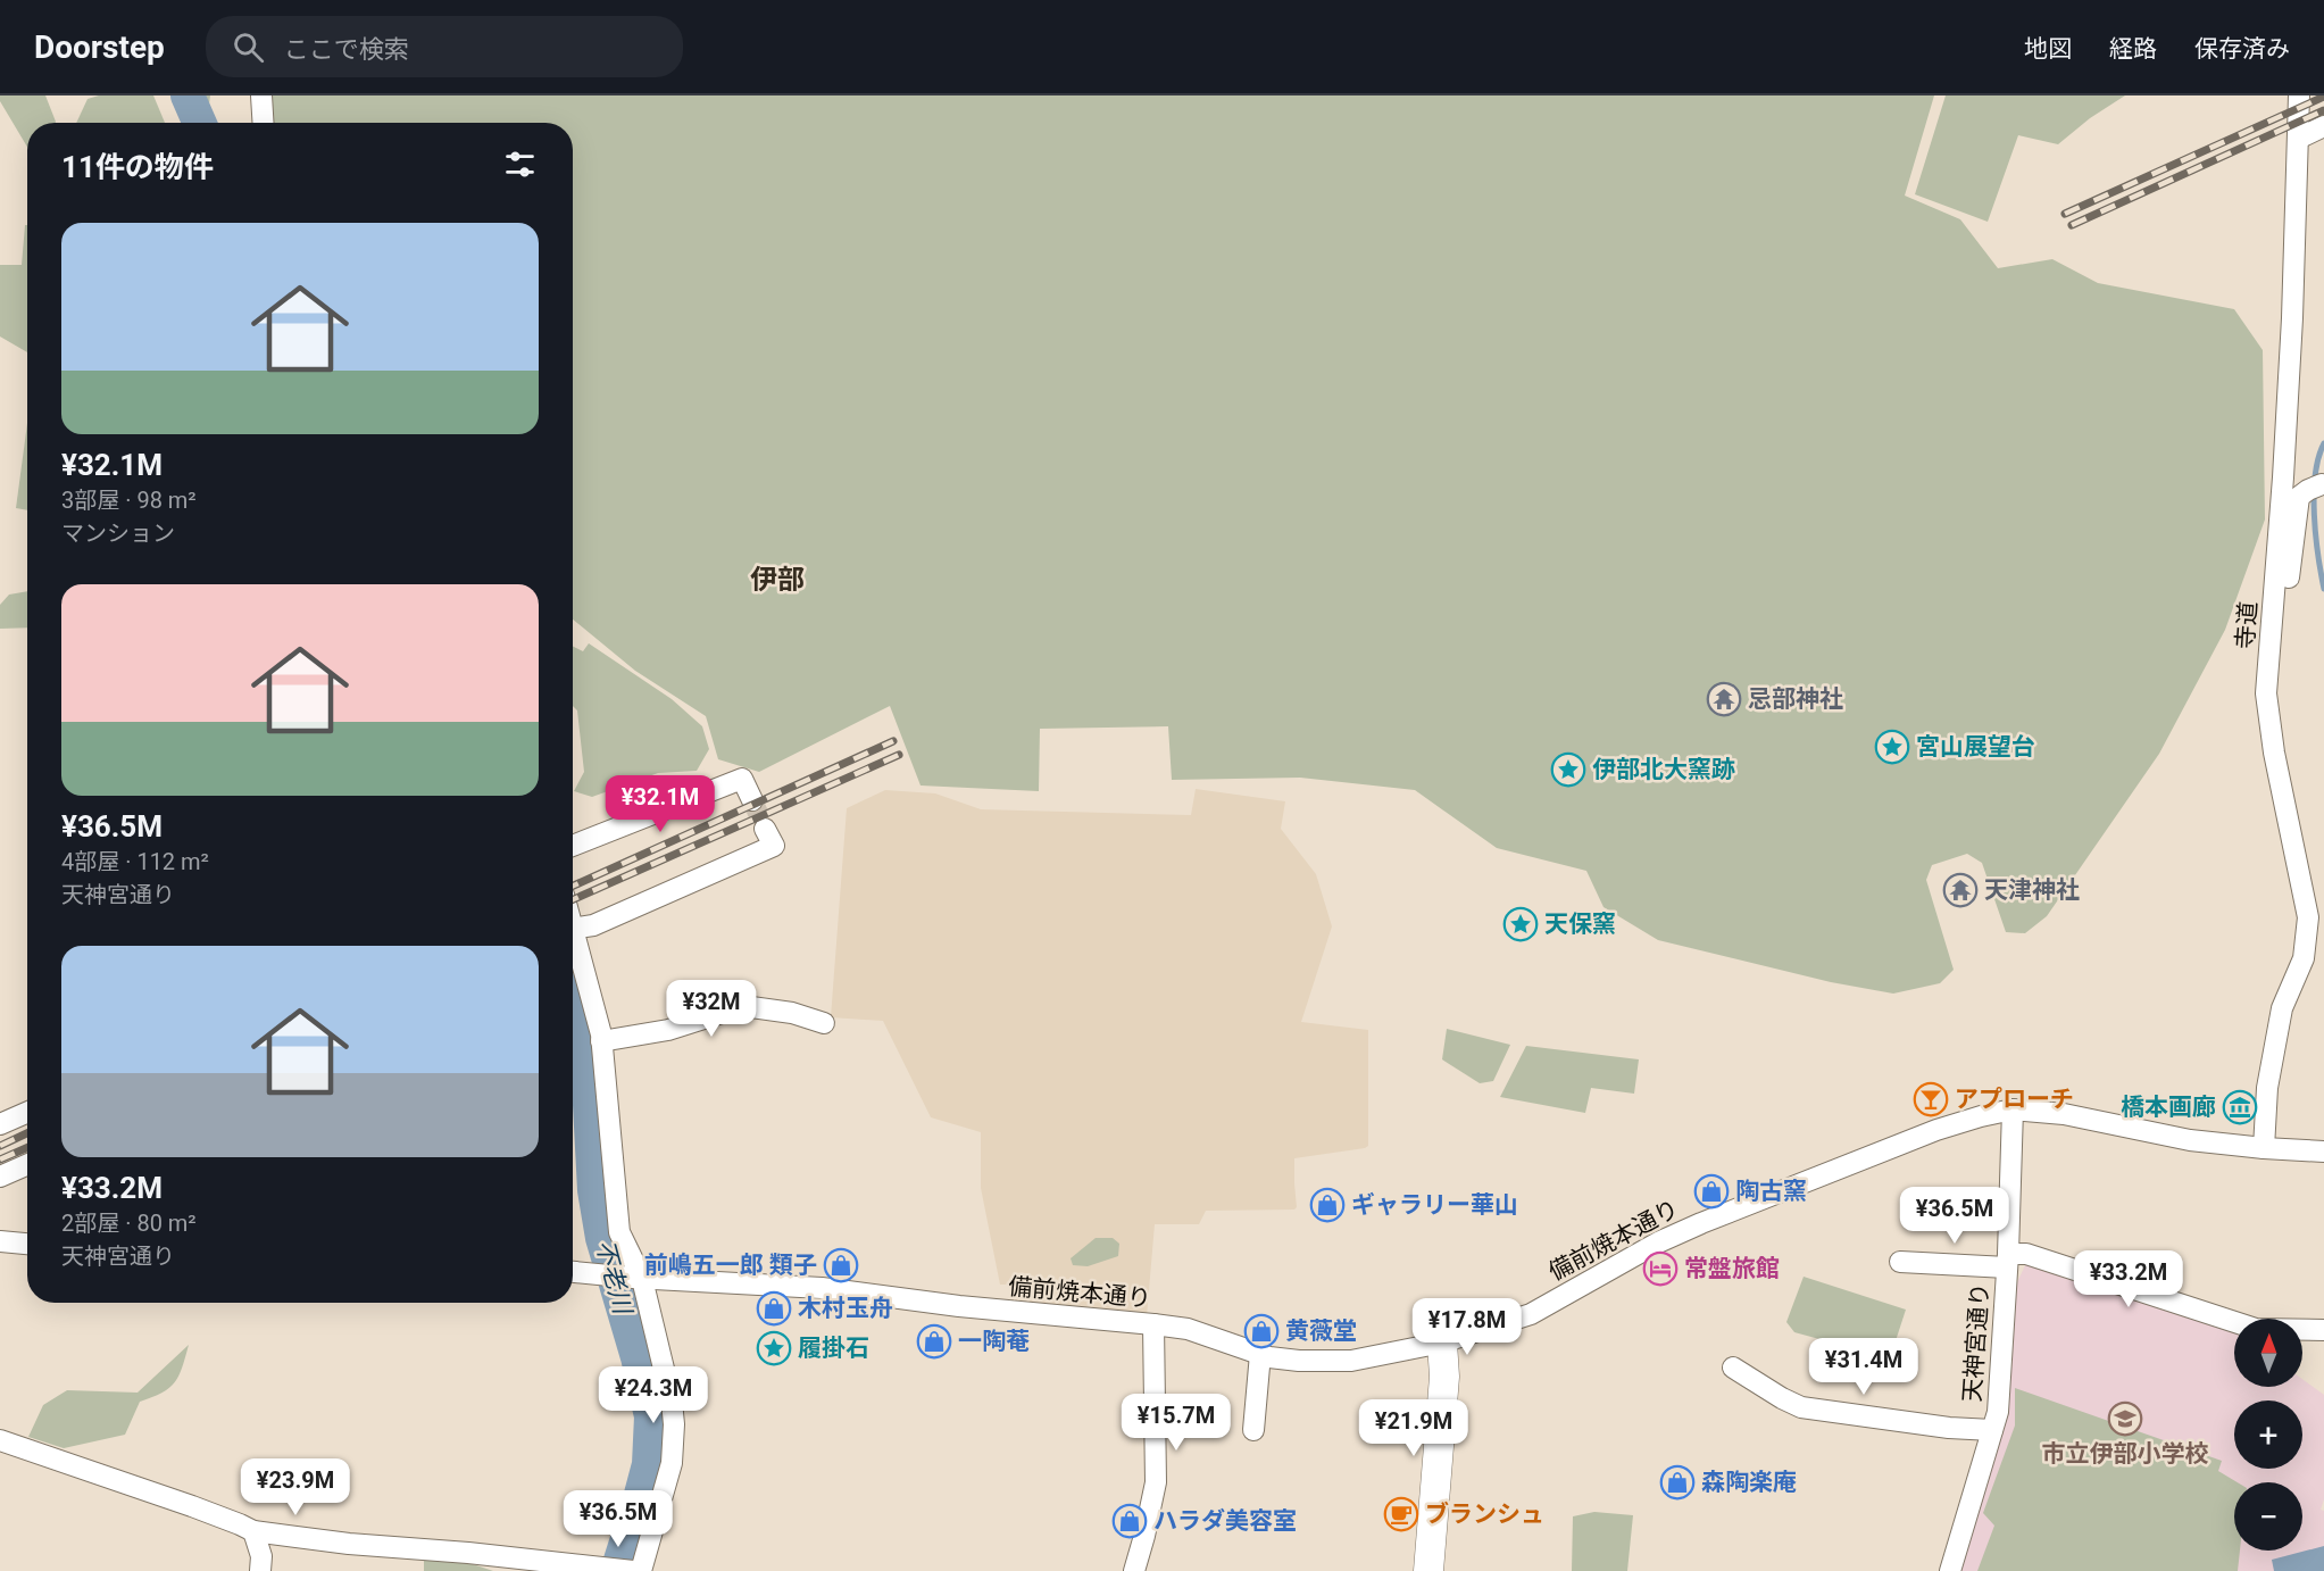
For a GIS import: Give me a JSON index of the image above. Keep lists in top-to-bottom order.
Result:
{
  "streets": {
    "street": ["寺道", "備前焼本通り", "天神宮通り"]
  },
  "crossings": [
    ["寺道", "備前焼本通り"],
    ["備前焼本通り", "天神宮通り"]
  ],
  "districts": ["伊部"],
  "water": ["不老川"],
  "places": {
    "temple": ["忌部神社", "天津神社"],
    "place": [
      "宮山展望台",
      "伊部北大窯跡",
      "天保窯",
      "履掛石"
    ],
    "bar": ["アプローチ"],
    "museum": ["橋本画廊"],
    "shop": [
      "陶古窯",
      "ギャラリー華山",
      "前嶋五一郎 類子",
      "木村玉舟",
      "黄薇堂",
      "一陶菴",
      "森陶楽庵",
      "ハラダ美容室"
    ],
    "hotel": ["常盤旅館"],
    "school or university": ["市立伊部小学校"],
    "cafe": ["ブランシュ"]
  },
  "north": "top",
  "page": {
    "header": "Doorstep",
    "search": "ここで検索",
    "nav": ["地図", "経路", "保存済み"],
    "heading": "11件の物件",
    "list": [
      {
        "name": "¥32.1M",
        "note": "3部屋 · 98 m² · マンション"
      },
      {
        "name": "¥36.5M",
        "note": "4部屋 · 112 m² · 天神宮通り"
      },
      {
        "name": "¥33.2M",
        "note": "2部屋 · 80 m² · 天神宮通り"
      }
    ],
    "price": [
      "¥32.1M",
      "¥32M",
      "¥36.5M",
      "¥33.2M",
      "¥17.8M",
      "¥31.4M",
      "¥24.3M",
      "¥15.7M",
      "¥21.9M",
      "¥23.9M",
      "¥36.5M"
    ],
    "map_buttons": ["+", "−"]
  }
}
